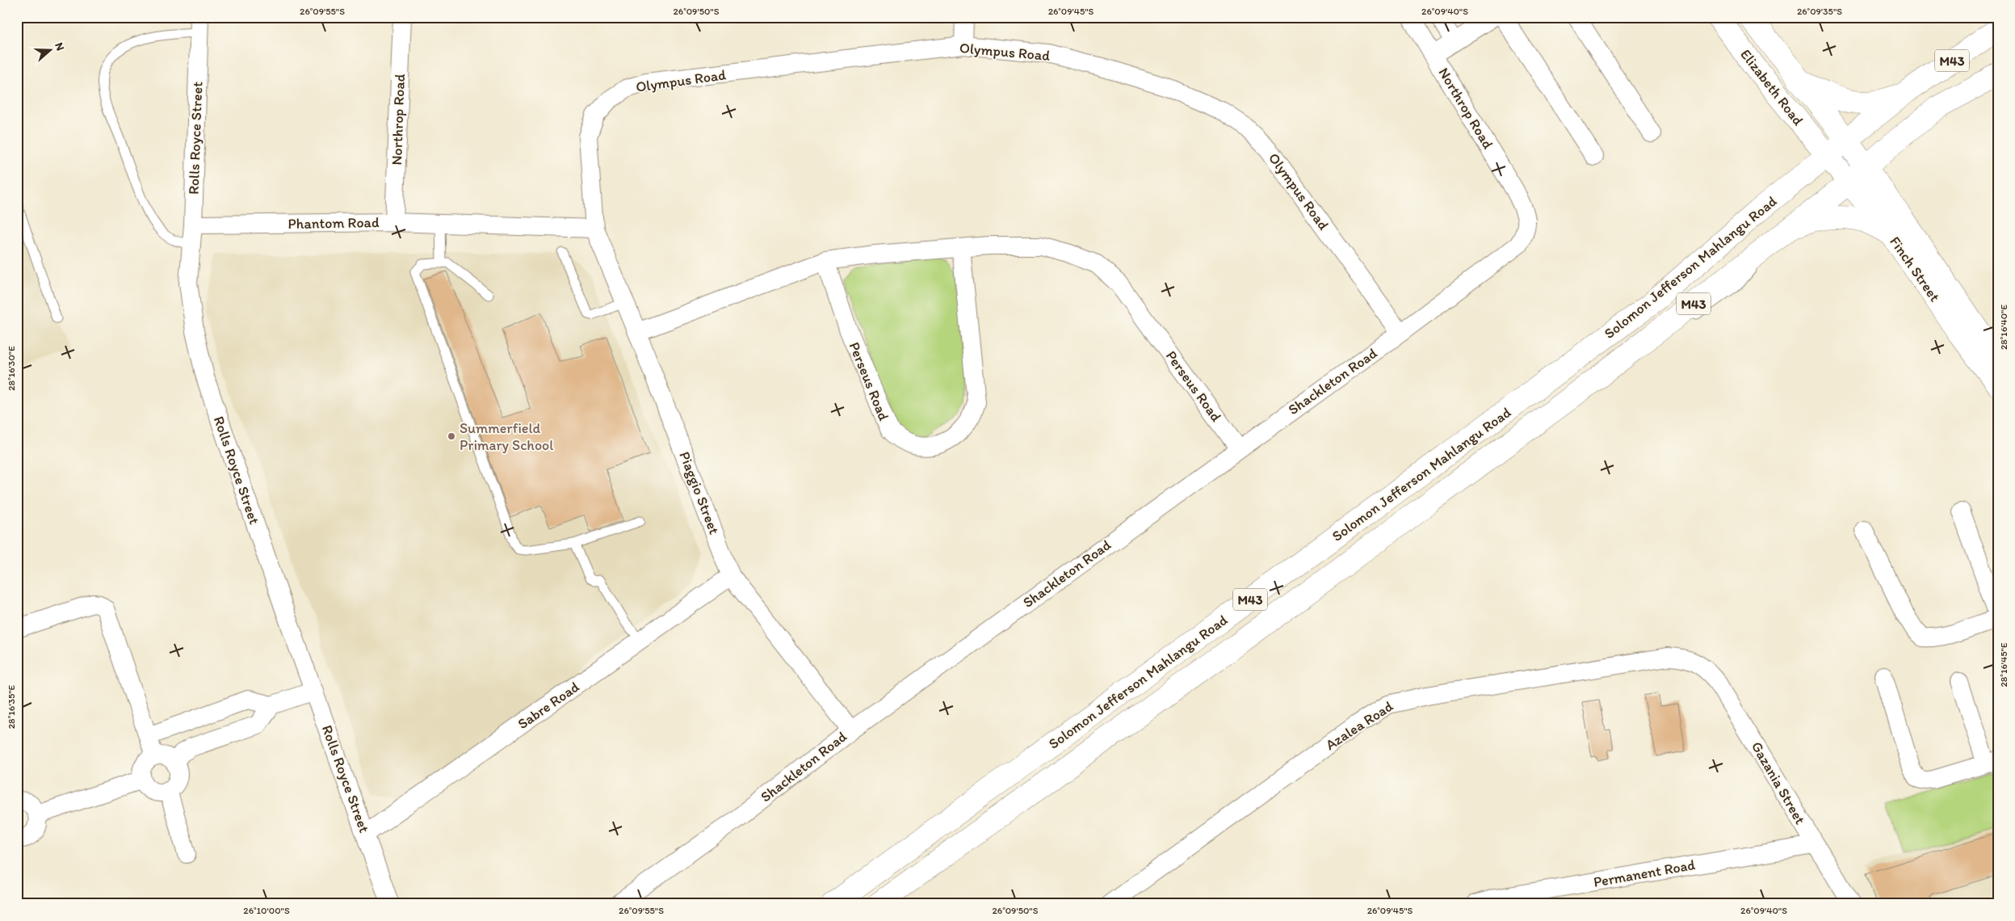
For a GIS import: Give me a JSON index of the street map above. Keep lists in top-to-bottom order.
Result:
{
  "streets": {
    "main road": [
      "M43",
      "Elizabeth Road",
      "Solomon Jefferson Mahlangu Road",
      "Finch Street"
    ],
    "street": [
      "Olympus Road",
      "Northrop Road",
      "Rolls Royce Street",
      "Phantom Road",
      "Perseus Road",
      "Shackleton Road",
      "Piaggio Street",
      "Sabre Road",
      "Azalea Road",
      "Gazania Street",
      "Permanent Road"
    ]
  },
  "crossings": [
    ["Olympus Road", "Phantom Road"],
    ["Olympus Road", "Shackleton Road"],
    ["Olympus Road", "Piaggio Street"],
    ["Elizabeth Road", "Solomon Jefferson Mahlangu Road"],
    ["Elizabeth Road", "Finch Street"],
    ["Northrop Road", "Phantom Road"],
    ["Northrop Road", "Shackleton Road"],
    ["Rolls Royce Street", "Phantom Road"],
    ["Rolls Royce Street", "Sabre Road"],
    ["Phantom Road", "Piaggio Street"],
    ["Solomon Jefferson Mahlangu Road", "Finch Street"],
    ["Perseus Road", "Shackleton Road"],
    ["Perseus Road", "Piaggio Street"],
    ["Shackleton Road", "Piaggio Street"],
    ["Piaggio Street", "Sabre Road"],
    ["Azalea Road", "Gazania Street"],
    ["Gazania Street", "Permanent Road"]
  ],
  "places": ["Summerfield Primary School"],
  "north": "right",
  "coordinates": [
    "26°09'55\"S",
    "26°09'50\"S",
    "26°09'45\"S",
    "26°09'40\"S",
    "26°09'35\"S",
    "28°16'40\"E",
    "28°16'30\"E",
    "28°16'45\"E",
    "28°16'35\"E",
    "26°10'00\"S"
  ]
}
